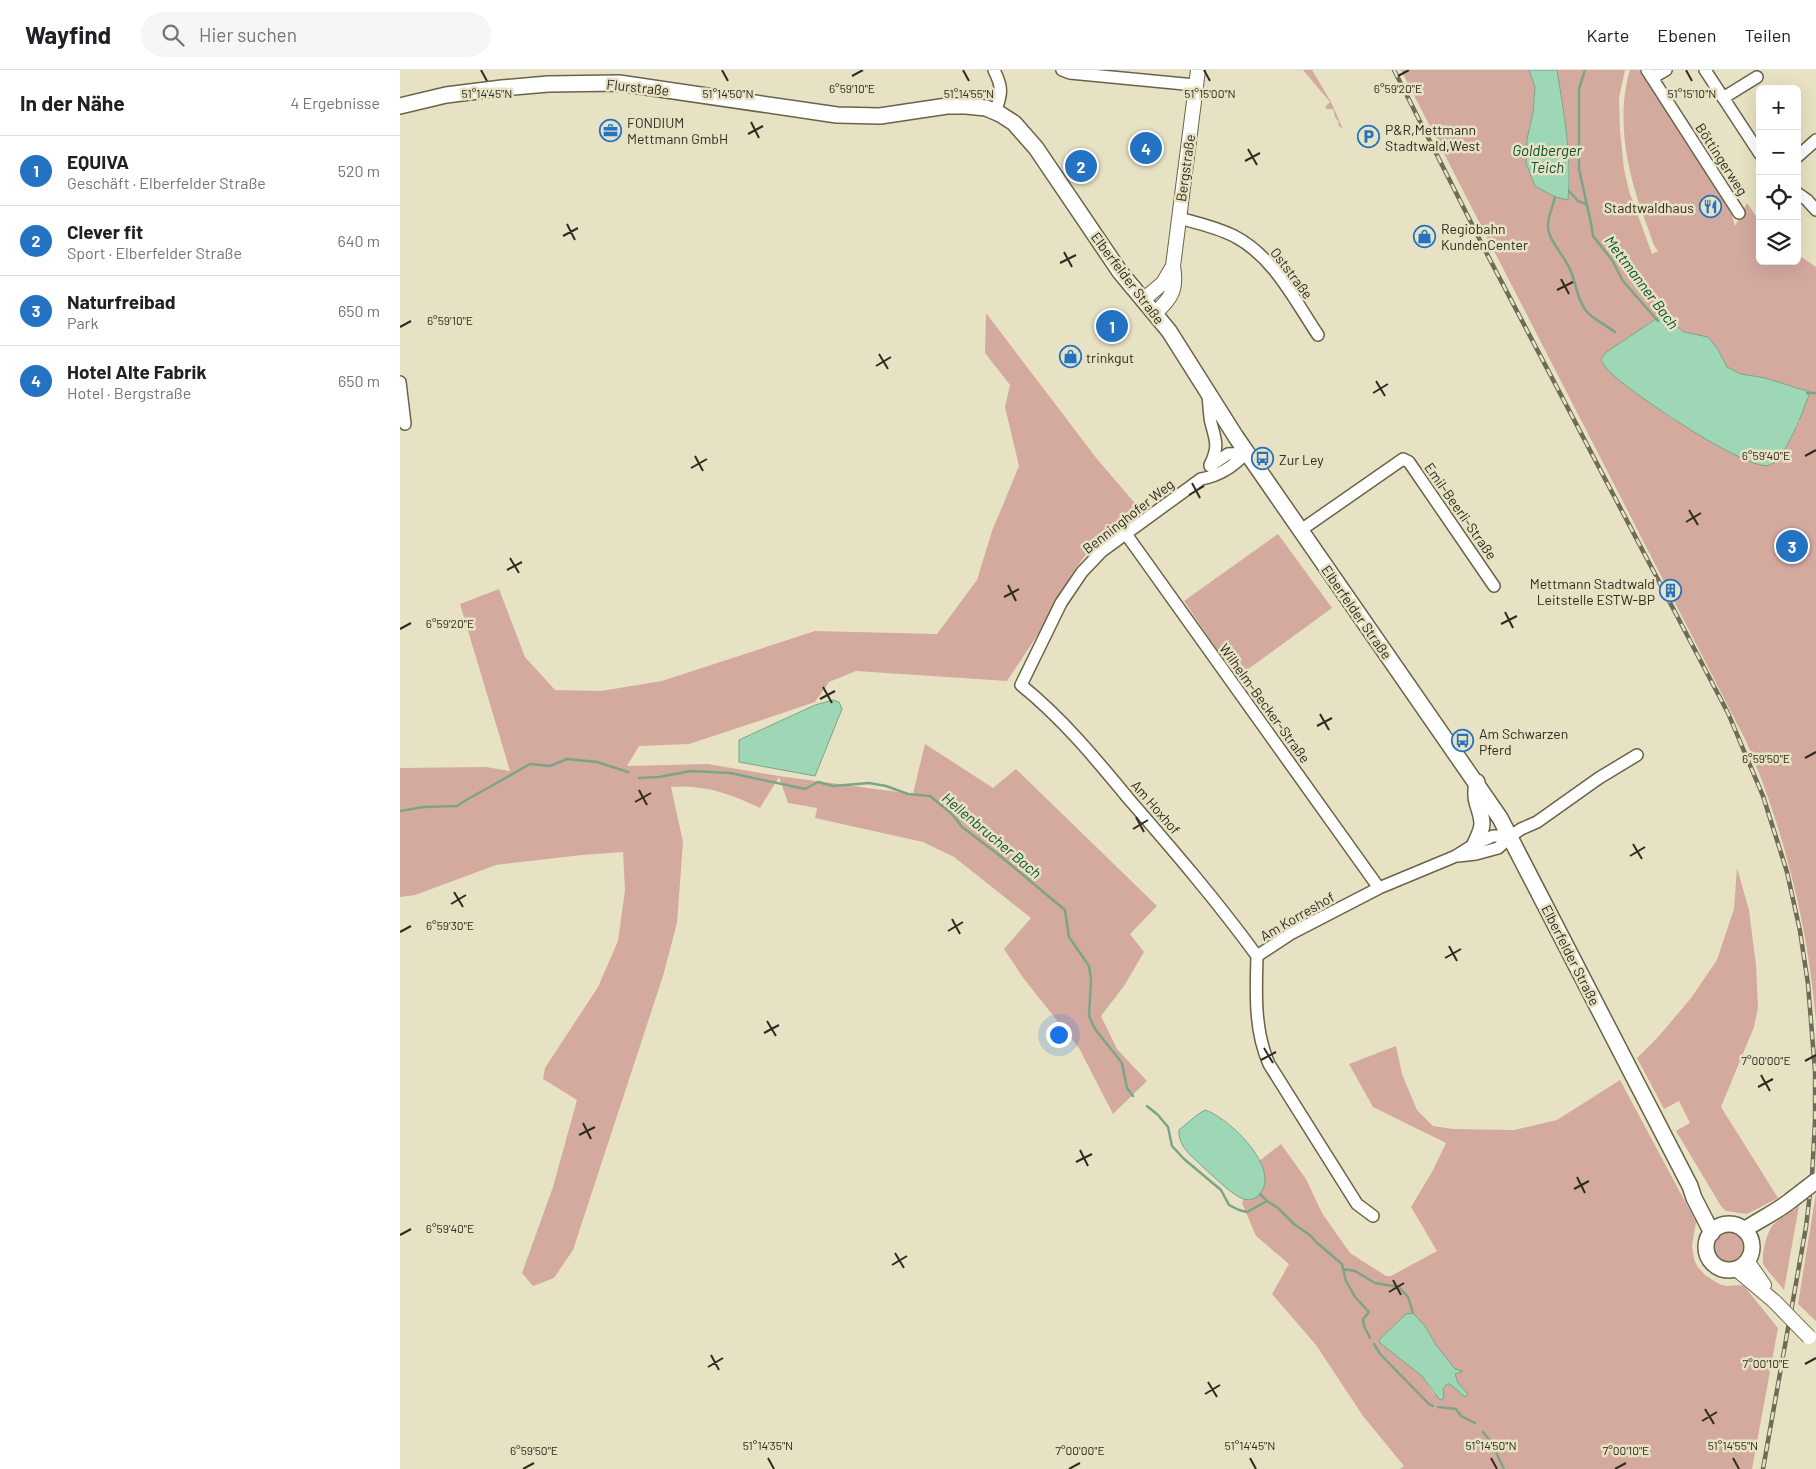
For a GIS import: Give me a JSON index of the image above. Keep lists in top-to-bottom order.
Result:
{
  "streets": {
    "main road": ["Flurstraße", "Elberfelder Straße"],
    "street": [
      "Böttingerweg",
      "Bergstraße",
      "Oststraße",
      "Emil-Beerli-Straße",
      "Benninghofer Weg",
      "Wilhelm-Becker-Straße",
      "Am Hoxhof",
      "Am Korreshof"
    ]
  },
  "crossings": [
    ["Flurstraße", "Elberfelder Straße"],
    ["Bergstraße", "Oststraße"],
    ["Bergstraße", "Elberfelder Straße"],
    ["Elberfelder Straße", "Emil-Beerli-Straße"],
    ["Elberfelder Straße", "Benninghofer Weg"],
    ["Elberfelder Straße", "Am Korreshof"],
    ["Benninghofer Weg", "Wilhelm-Becker-Straße"],
    ["Benninghofer Weg", "Am Hoxhof"],
    ["Wilhelm-Becker-Straße", "Am Korreshof"],
    ["Am Hoxhof", "Am Korreshof"]
  ],
  "water": ["Goldberger Teich", "Mettmanner Bach", "Hellenbrucher Bach"],
  "places": {
    "office": ["FONDIUM Mettmann GmbH"],
    "parking": ["P&R,Mettmann Stadtwald,West"],
    "restaurant": ["Stadtwaldhaus"],
    "shop": ["Regiobahn KundenCenter", "trinkgut"],
    "bus stop": ["Zur Ley", "Am Schwarzen Pferd"],
    "building": ["Mettmann Stadtwald Leitstelle ESTW-BP"]
  },
  "page": {
    "header": "Wayfind",
    "search": "Hier suchen",
    "nav": ["Karte", "Ebenen", "Teilen"],
    "heading": ["In der Nähe", "4 Ergebnisse"],
    "map_buttons": ["+", "−"],
    "pins": [
      "4",
      "2",
      "1",
      "3"
    ],
    "list": [
      {
        "mark": "1",
        "name": "EQUIVA",
        "note": "Geschäft · Elberfelder Straße",
        "value": "520 m"
      },
      {
        "mark": "2",
        "name": "Clever fit",
        "note": "Sport · Elberfelder Straße",
        "value": "640 m"
      },
      {
        "mark": "3",
        "name": "Naturfreibad",
        "note": "Park",
        "value": "650 m"
      },
      {
        "mark": "4",
        "name": "Hotel Alte Fabrik",
        "note": "Hotel · Bergstraße",
        "value": "650 m"
      }
    ]
  },
  "coordinates": [
    "6°59'10\"E",
    "6°59'20\"E",
    "51°14'45\"N",
    "51°14'50\"N",
    "51°14'55\"N",
    "51°15'00\"N",
    "51°15'10\"N",
    "6°59'40\"E",
    "6°59'50\"E",
    "6°59'30\"E",
    "7°00'00\"E",
    "7°00'10\"E",
    "51°14'35\"N"
  ]
}
